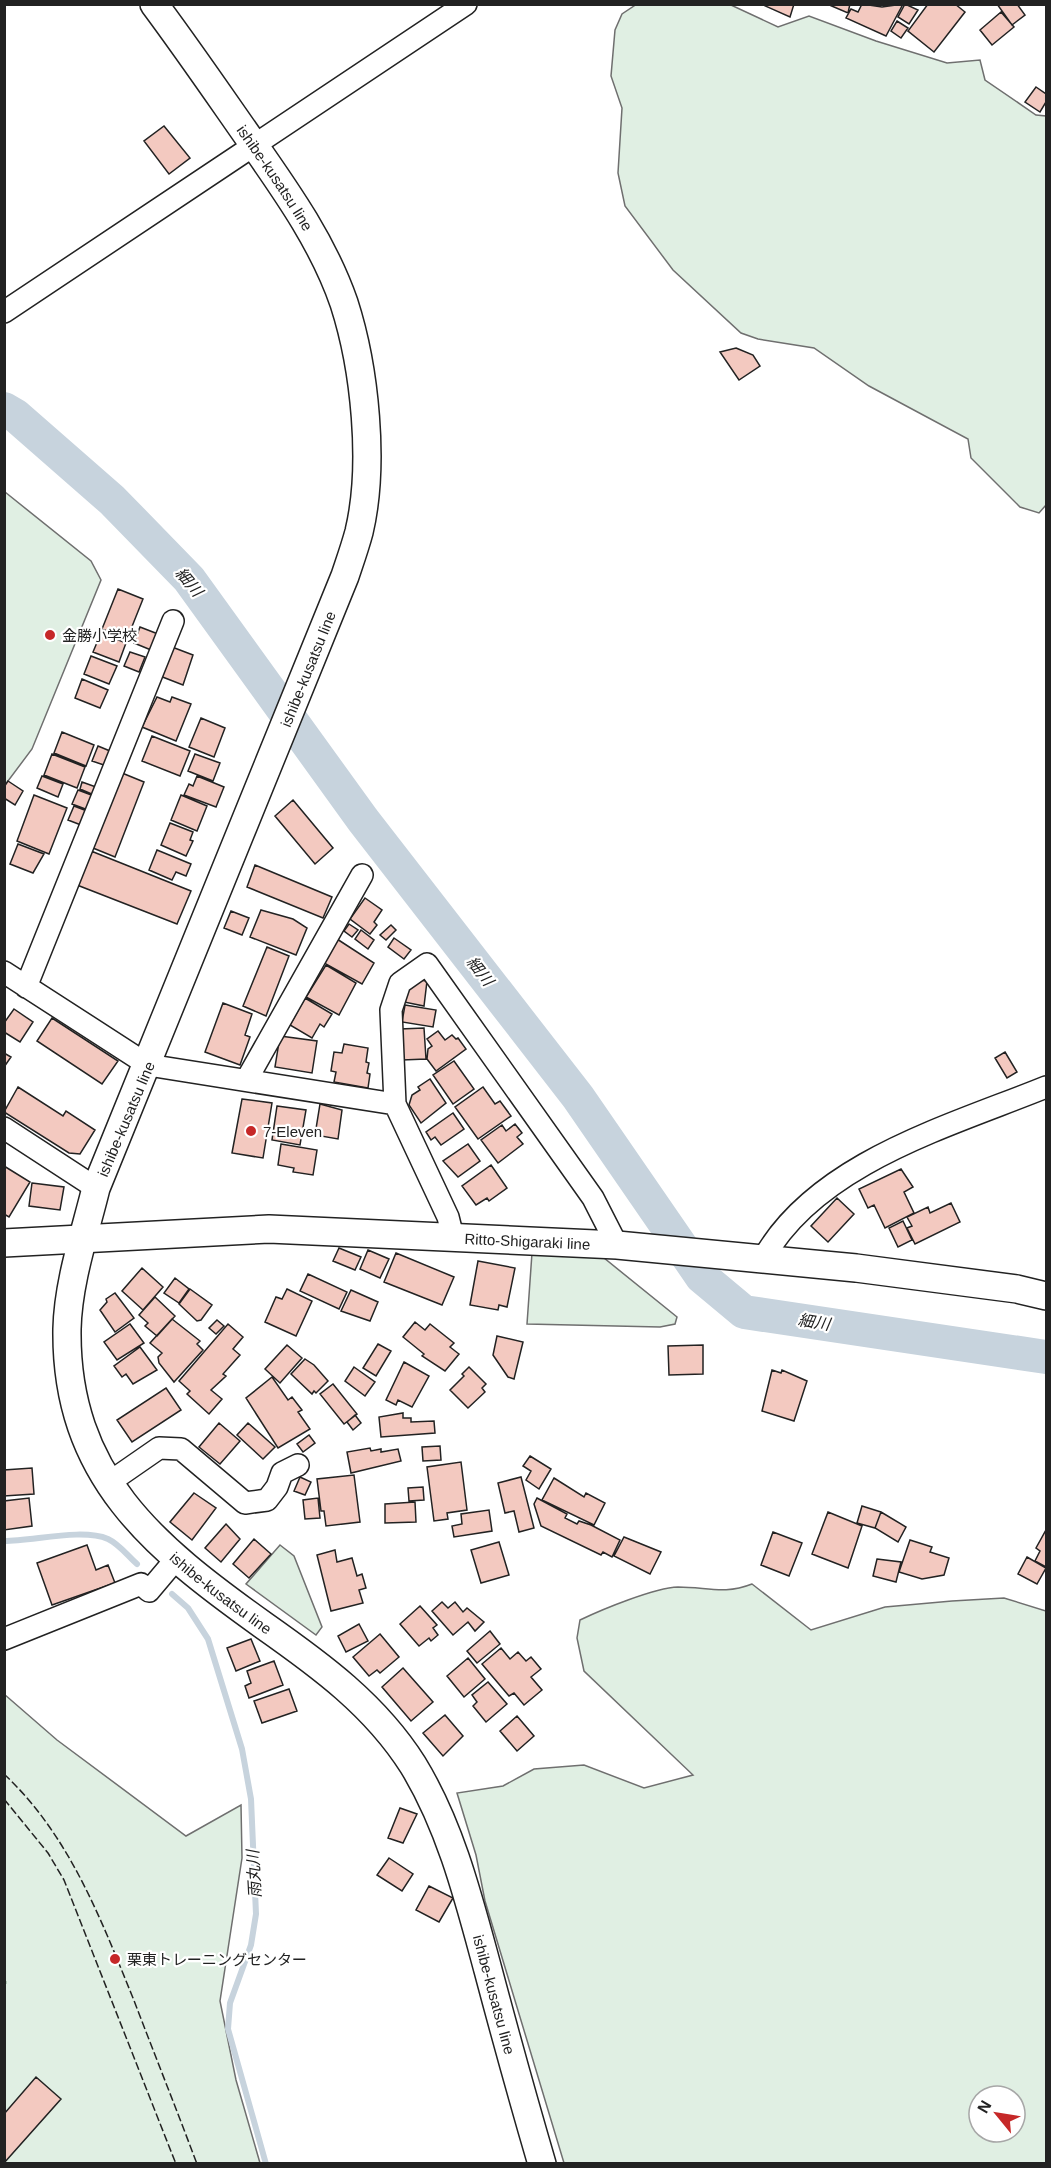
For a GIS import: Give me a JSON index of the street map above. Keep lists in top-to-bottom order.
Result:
{
  "streets": {
    "main road": ["ishibe-kusatsu line", "Ritto-Shigaraki line"]
  },
  "crossings": [
    ["ishibe-kusatsu line", "Ritto-Shigaraki line"]
  ],
  "water": ["細川", "雨丸川"],
  "places": ["金勝小学校", "7-Eleven", "栗東トレーニングセンター"],
  "north": "top left"
}
